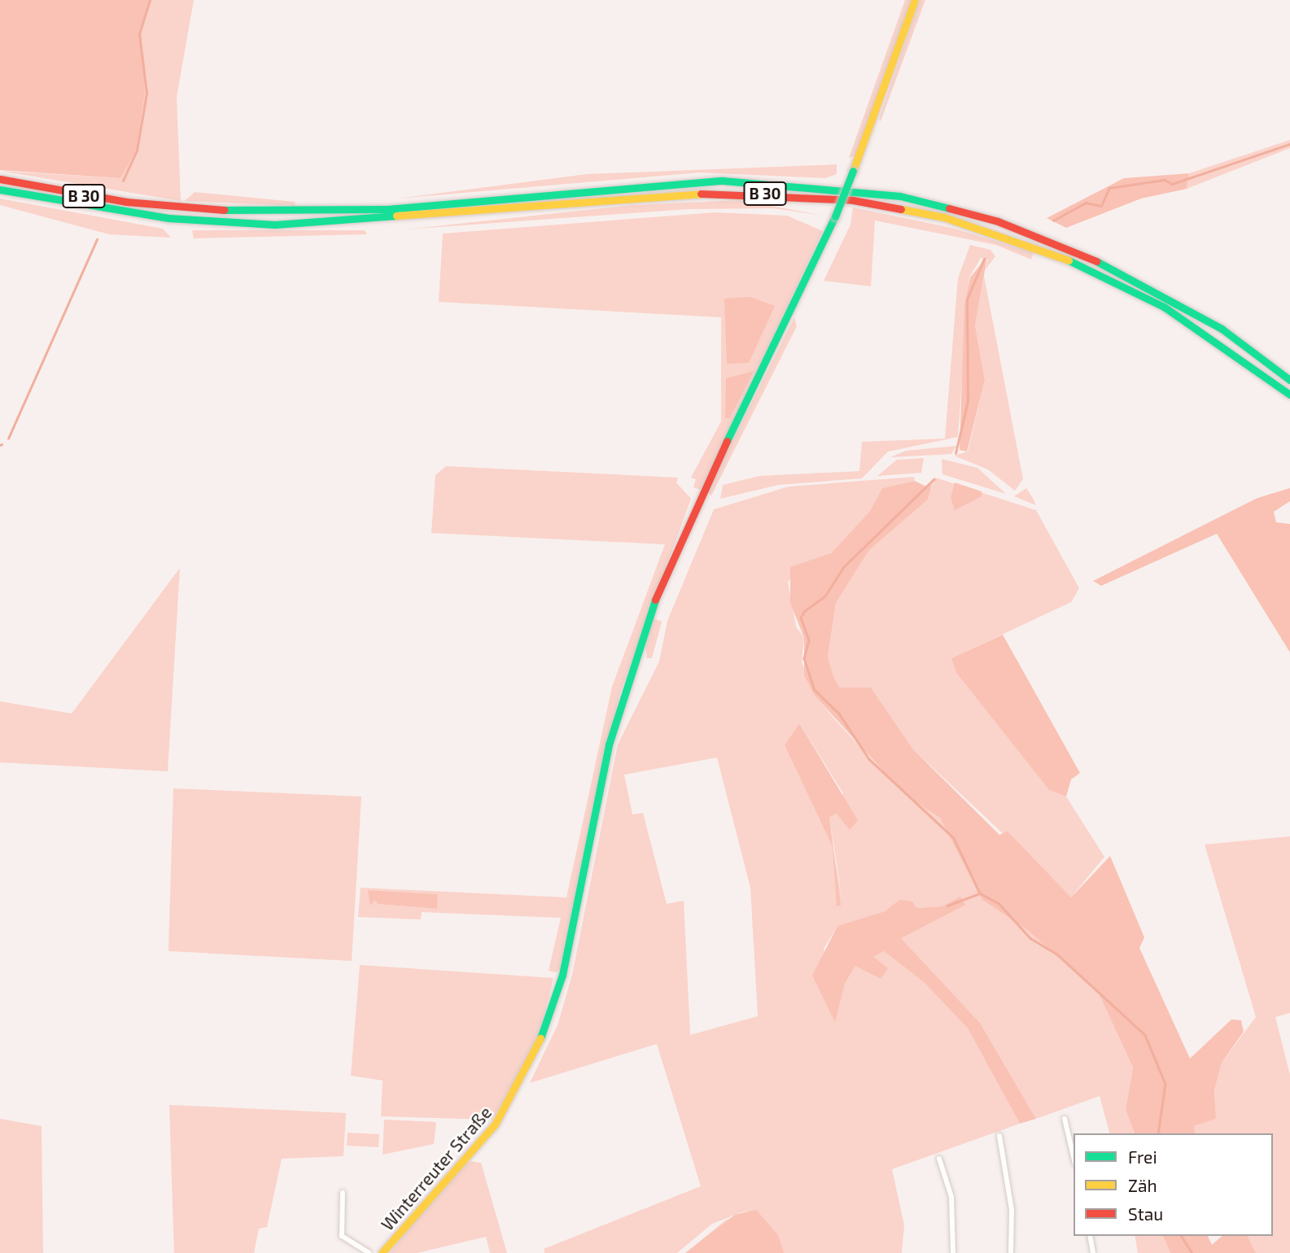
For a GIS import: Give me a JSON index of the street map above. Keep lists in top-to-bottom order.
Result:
{
  "streets": {
    "main road": ["B 30", "Winterreuter Straße"]
  },
  "legend": ["Frei", "Zäh", "Stau"]
}
